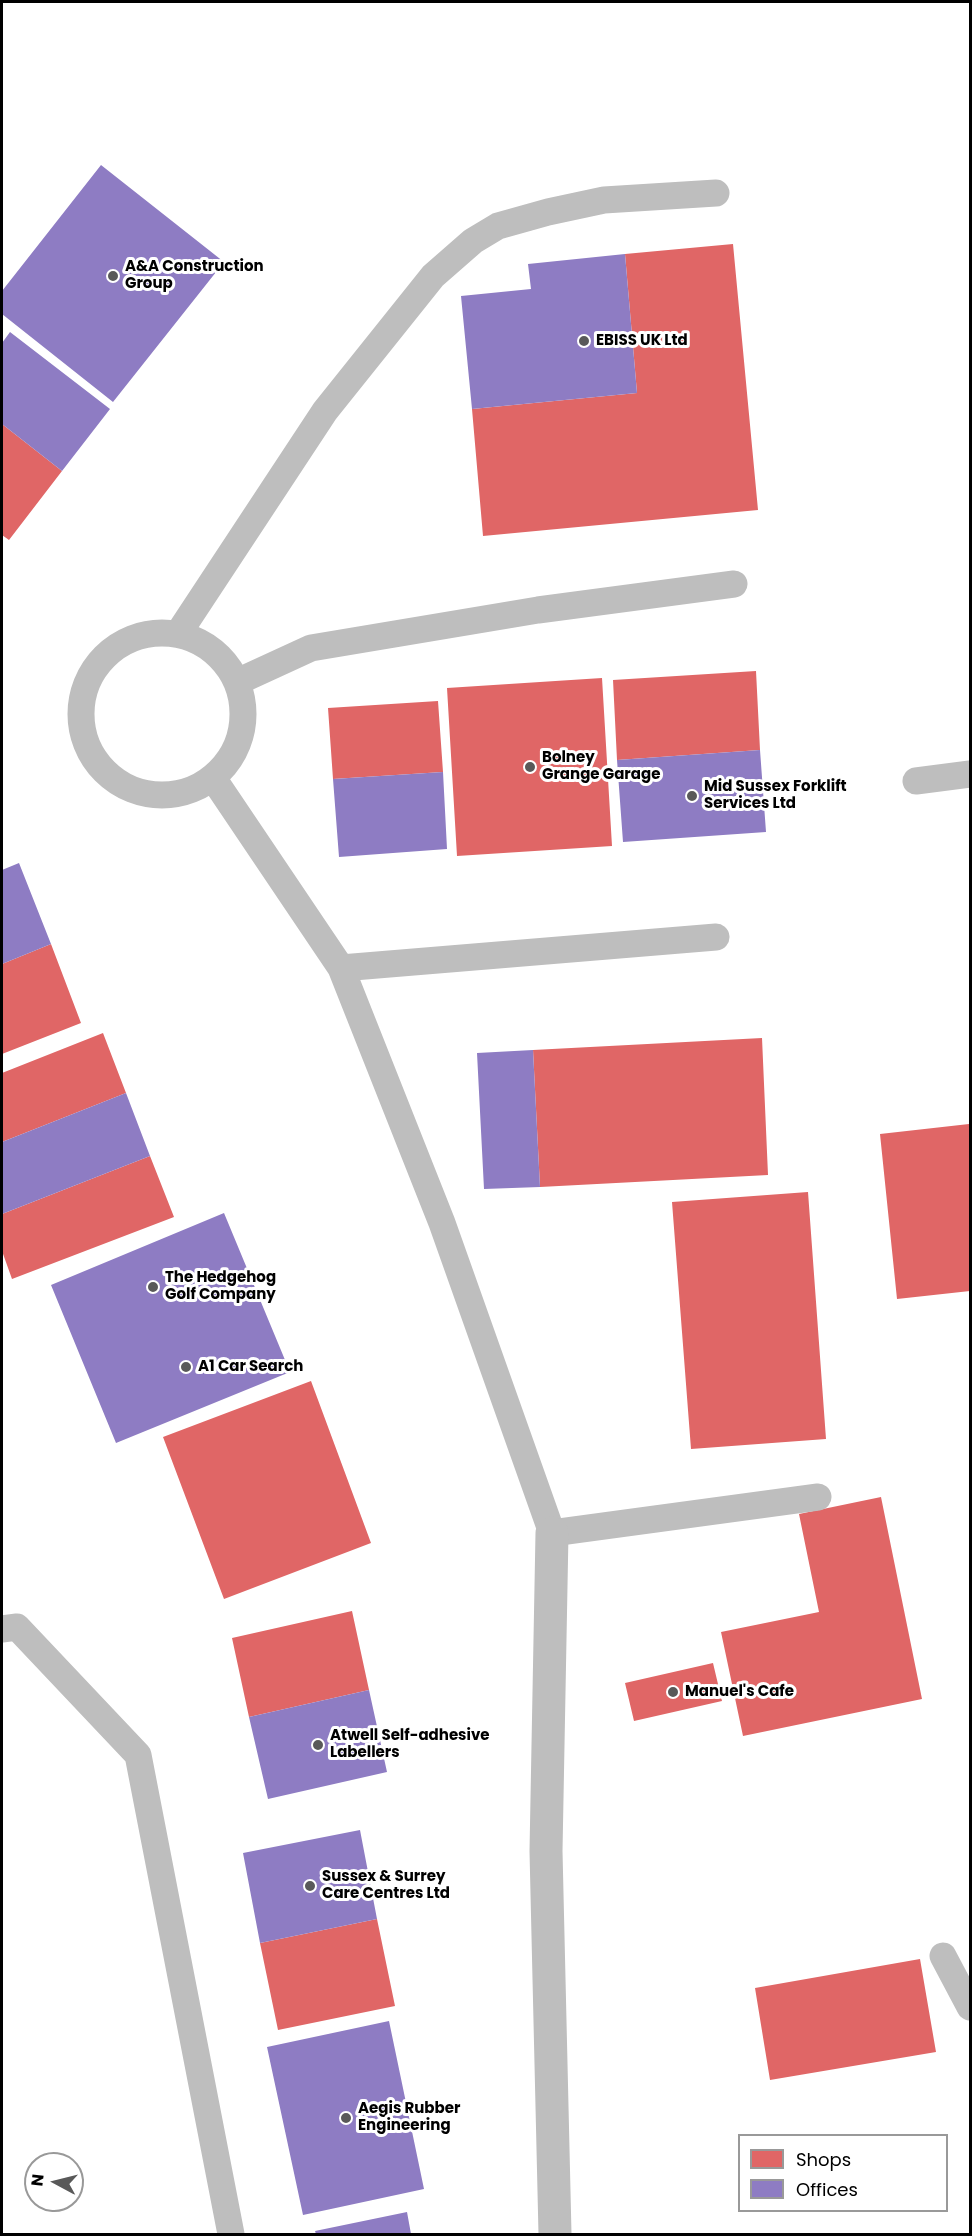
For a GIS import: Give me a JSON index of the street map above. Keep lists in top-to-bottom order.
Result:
{
  "places": [
    "A&A Construction Group",
    "EBISS UK Ltd",
    "Bolney Grange Garage",
    "Mid Sussex Forklift Services Ltd",
    "The Hedgehog Golf Company",
    "A1 Car Search",
    "Manuel's Cafe",
    "Atwell Self-adhesive Labellers",
    "Sussex & Surrey Care Centres Ltd",
    "Aegis Rubber Engineering"
  ],
  "legend": ["Shops", "Offices"],
  "north": "left"
}
